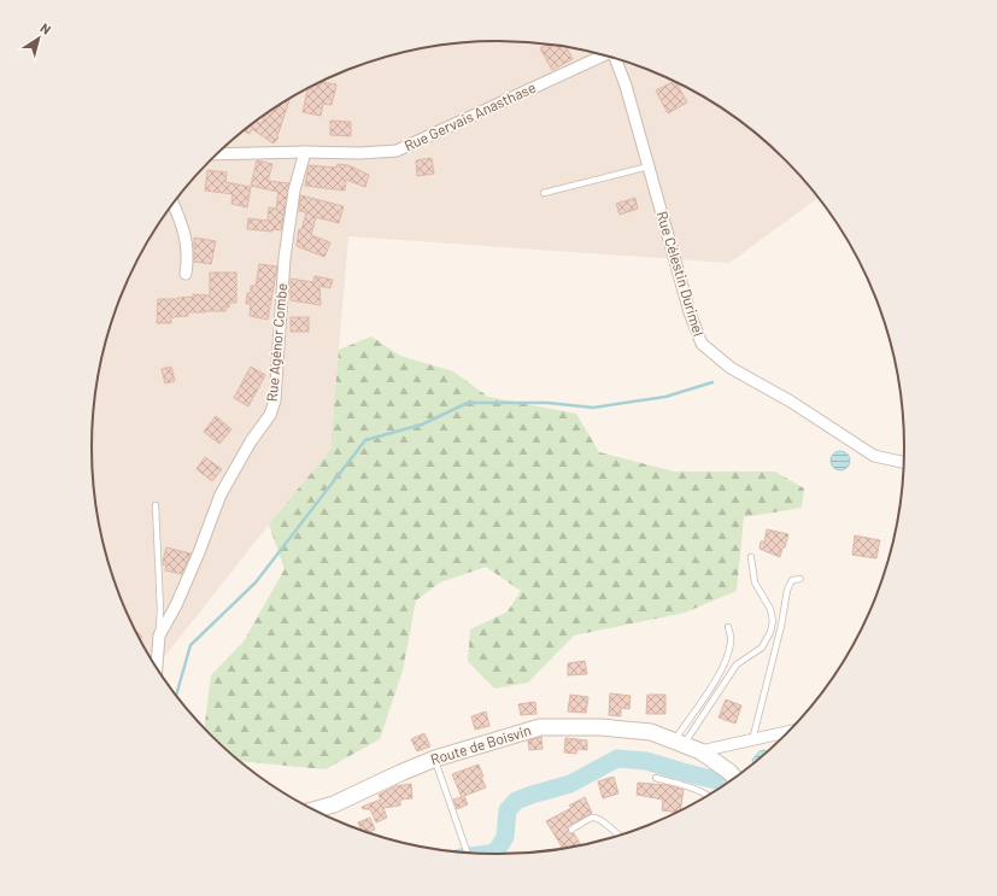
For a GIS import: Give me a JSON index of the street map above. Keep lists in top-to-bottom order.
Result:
{
  "streets": {
    "main road": ["Route de Boisvin"],
    "street": ["Rue Gervais Anasthase", "Rue Célestin Durimel", "Rue Agénor Combe"]
  },
  "crossings": [
    ["Rue Gervais Anasthase", "Rue Agénor Combe"]
  ],
  "north": "top right"
}
